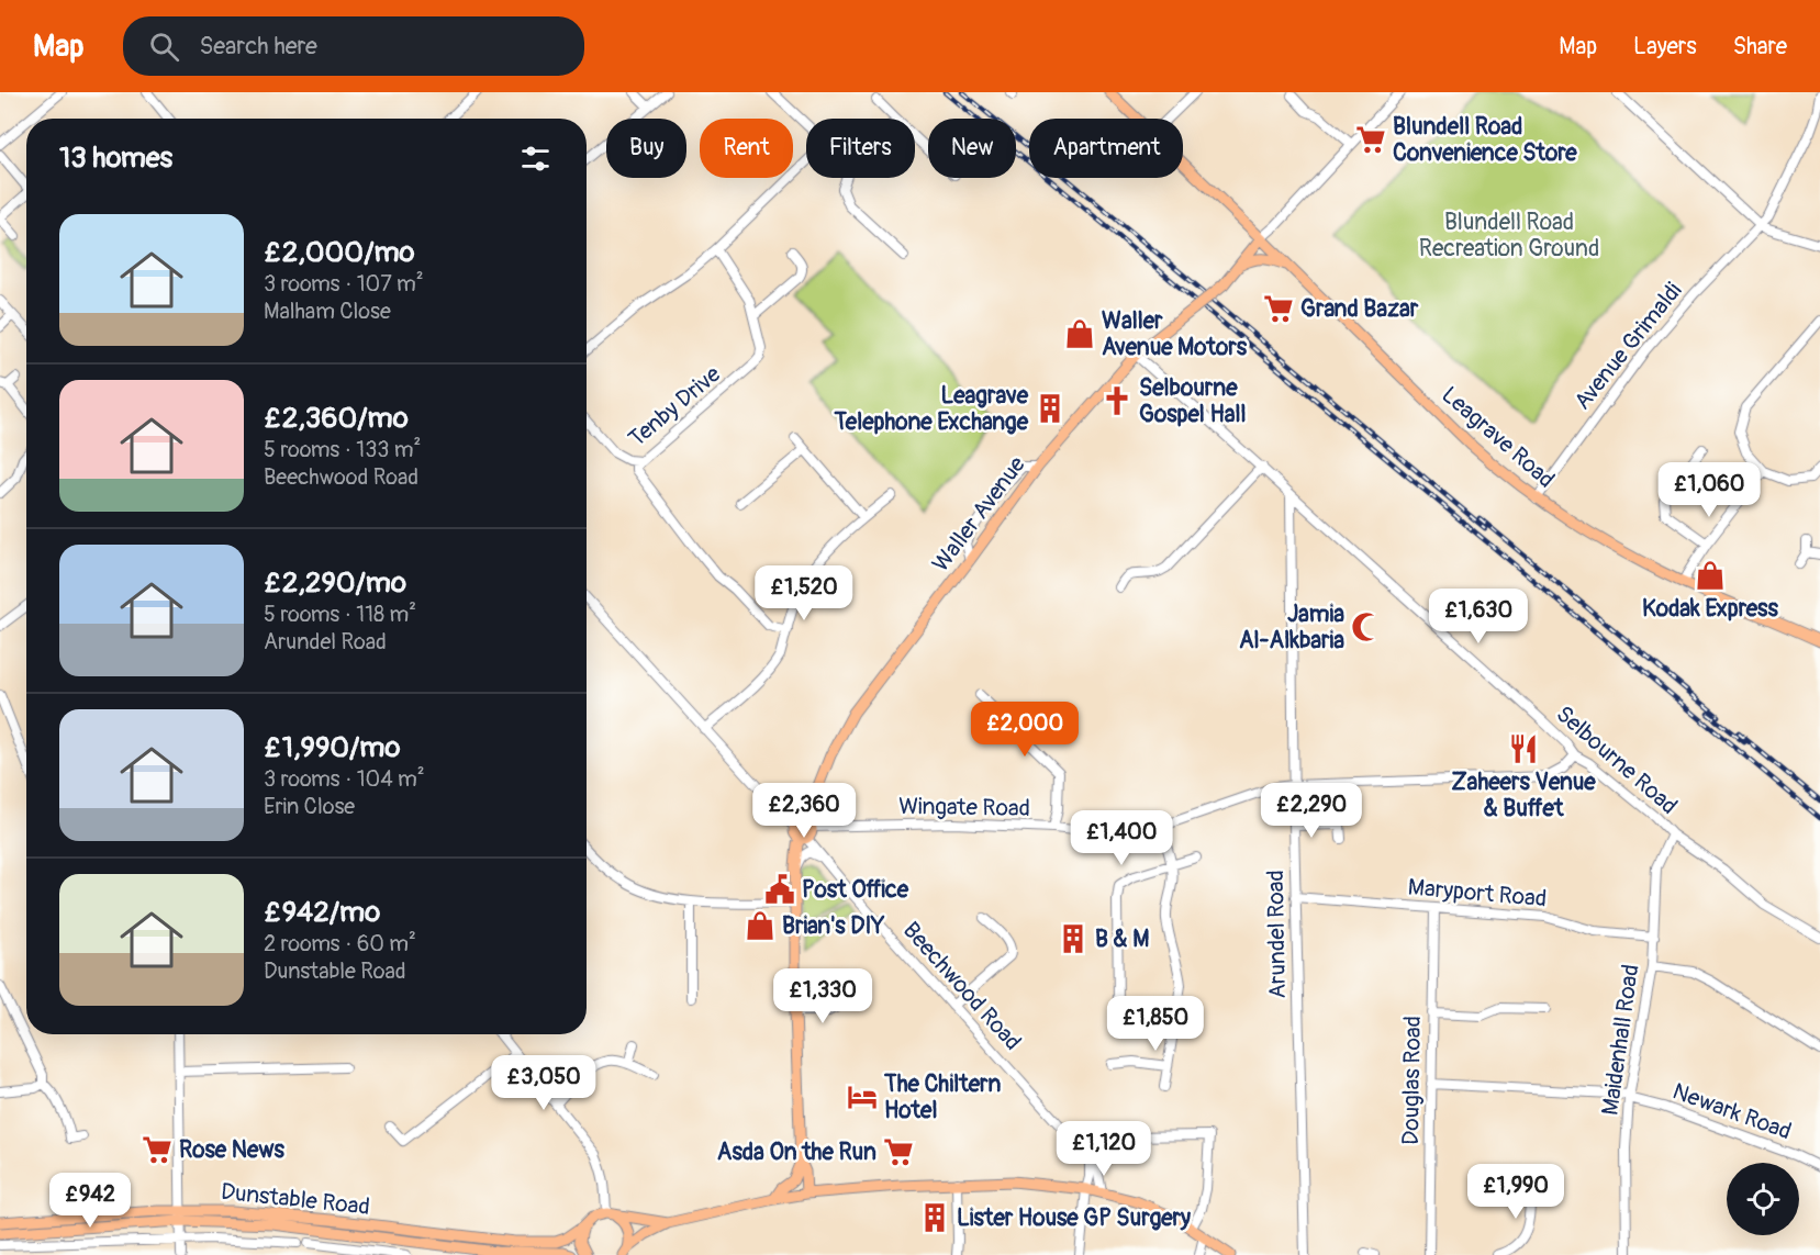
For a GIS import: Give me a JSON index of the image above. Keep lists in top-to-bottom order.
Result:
{
  "streets": {
    "main road": ["Leagrave Road", "Waller Avenue", "Dunstable Road"],
    "street": [
      "Avenue Grimaldi",
      "Tenby Drive",
      "Selbourne Road",
      "Wingate Road",
      "Maryport Road",
      "Arundel Road",
      "Beechwood Road",
      "Maidenhall Road",
      "Douglas Road",
      "Newark Road"
    ]
  },
  "crossings": [
    ["Avenue Grimaldi", "Leagrave Road"],
    ["Leagrave Road", "Waller Avenue"],
    ["Waller Avenue", "Selbourne Road"],
    ["Waller Avenue", "Wingate Road"],
    ["Selbourne Road", "Wingate Road"],
    ["Selbourne Road", "Arundel Road"],
    ["Selbourne Road", "Maidenhall Road"],
    ["Wingate Road", "Arundel Road"],
    ["Maryport Road", "Arundel Road"],
    ["Maryport Road", "Maidenhall Road"],
    ["Maryport Road", "Douglas Road"],
    ["Maidenhall Road", "Newark Road"],
    ["Douglas Road", "Newark Road"]
  ],
  "parks": ["Blundell Road Recreation Ground"],
  "places": {
    "supermarket": [
      "Blundell Road Convenience Store",
      "Grand Bazar",
      "Rose News",
      "Asda On the Run"
    ],
    "shop": ["Waller Avenue Motors", "Kodak Express", "Brian's DIY"],
    "church": ["Selbourne Gospel Hall"],
    "building": ["Leagrave Telephone Exchange", "B & M", "Lister House GP Surgery"],
    "mosque": ["Jamia Al-Alkbaria"],
    "restaurant": ["Zaheers Venue & Buffet"],
    "public building": ["Post Office"],
    "hotel": ["The Chiltern Hotel"]
  },
  "page": {
    "header": "Map",
    "search": "Search here",
    "nav": ["Map", "Layers", "Share"],
    "chip": [
      "Buy",
      "Rent",
      "Filters",
      "New",
      "Apartment"
    ],
    "heading": "13 homes",
    "list": [
      {
        "name": "£2,000/mo",
        "note": "3 rooms · 107 m² · Malham Close"
      },
      {
        "name": "£2,360/mo",
        "note": "5 rooms · 133 m² · Beechwood Road"
      },
      {
        "name": "£2,290/mo",
        "note": "5 rooms · 118 m² · Arundel Road"
      },
      {
        "name": "£1,990/mo",
        "note": "3 rooms · 104 m² · Erin Close"
      },
      {
        "name": "£942/mo",
        "note": "2 rooms · 60 m² · Dunstable Road"
      }
    ],
    "price": [
      "£1,060",
      "£1,520",
      "£1,630",
      "£2,000",
      "£2,360",
      "£2,290",
      "£1,400",
      "£1,330",
      "£1,850",
      "£3,050",
      "£1,120",
      "£1,990",
      "£942"
    ]
  }
}
